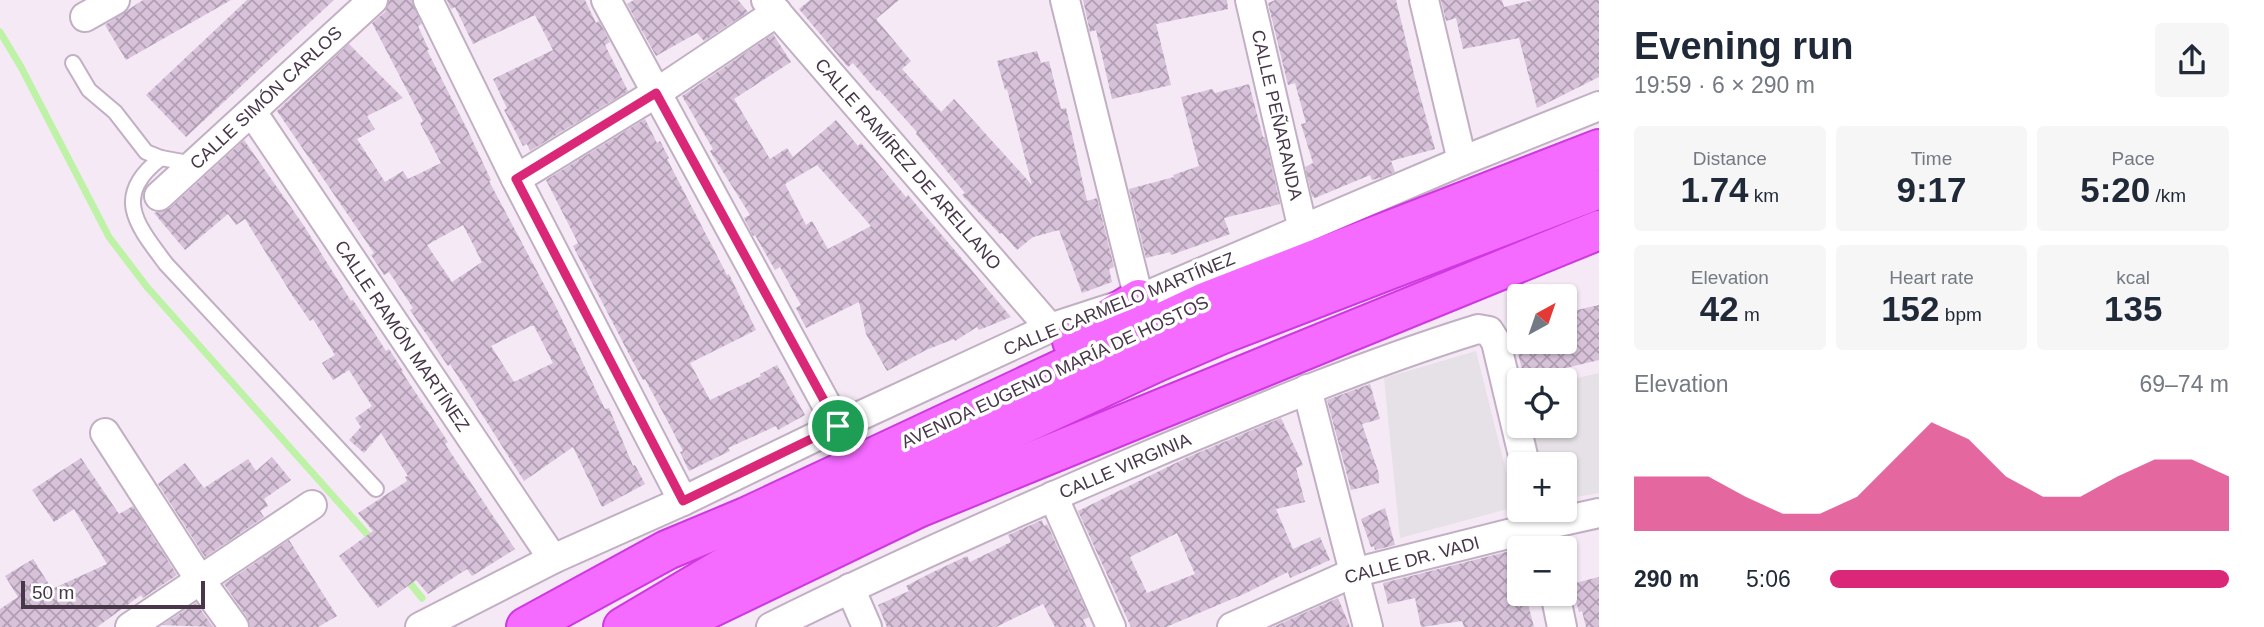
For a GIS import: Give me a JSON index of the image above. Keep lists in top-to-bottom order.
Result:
{
  "streets": {
    "highway": ["AVENIDA EUGENIO MARÍA DE HOSTOS"],
    "street": [
      "CALLE SIMÓN CARLOS",
      "CALLE PEÑARANDA",
      "CALLE RAMÍREZ DE ARELLANO",
      "CALLE CARMELO MARTÍNEZ",
      "CALLE RAMÓN MARTÍNEZ",
      "CALLE VIRGINIA",
      "CALLE DR. VADI"
    ]
  },
  "crossings": [
    ["CALLE SIMÓN CARLOS", "CALLE RAMÓN MARTÍNEZ"],
    ["CALLE PEÑARANDA", "CALLE CARMELO MARTÍNEZ"],
    ["CALLE RAMÍREZ DE ARELLANO", "CALLE CARMELO MARTÍNEZ"],
    ["CALLE CARMELO MARTÍNEZ", "CALLE RAMÓN MARTÍNEZ"]
  ],
  "scale_bar": "50 m",
  "north": "top right",
  "page": {
    "heading": ["Evening run", "19:59 · 6 × 290 m"],
    "stats": [
      ["Distance", "1.74 km"],
      ["Time", "9:17"],
      ["Pace", "5:20 /km"],
      ["Elevation", "42 m"],
      ["Heart rate", "152 bpm"],
      ["kcal", "135"]
    ],
    "map_buttons": ["+", "−"],
    "chart": ["Elevation", "69–74 m"],
    "list": [
      {
        "name": "290 m",
        "note": "5:06"
      }
    ],
    "scale": "50 m"
  }
}
